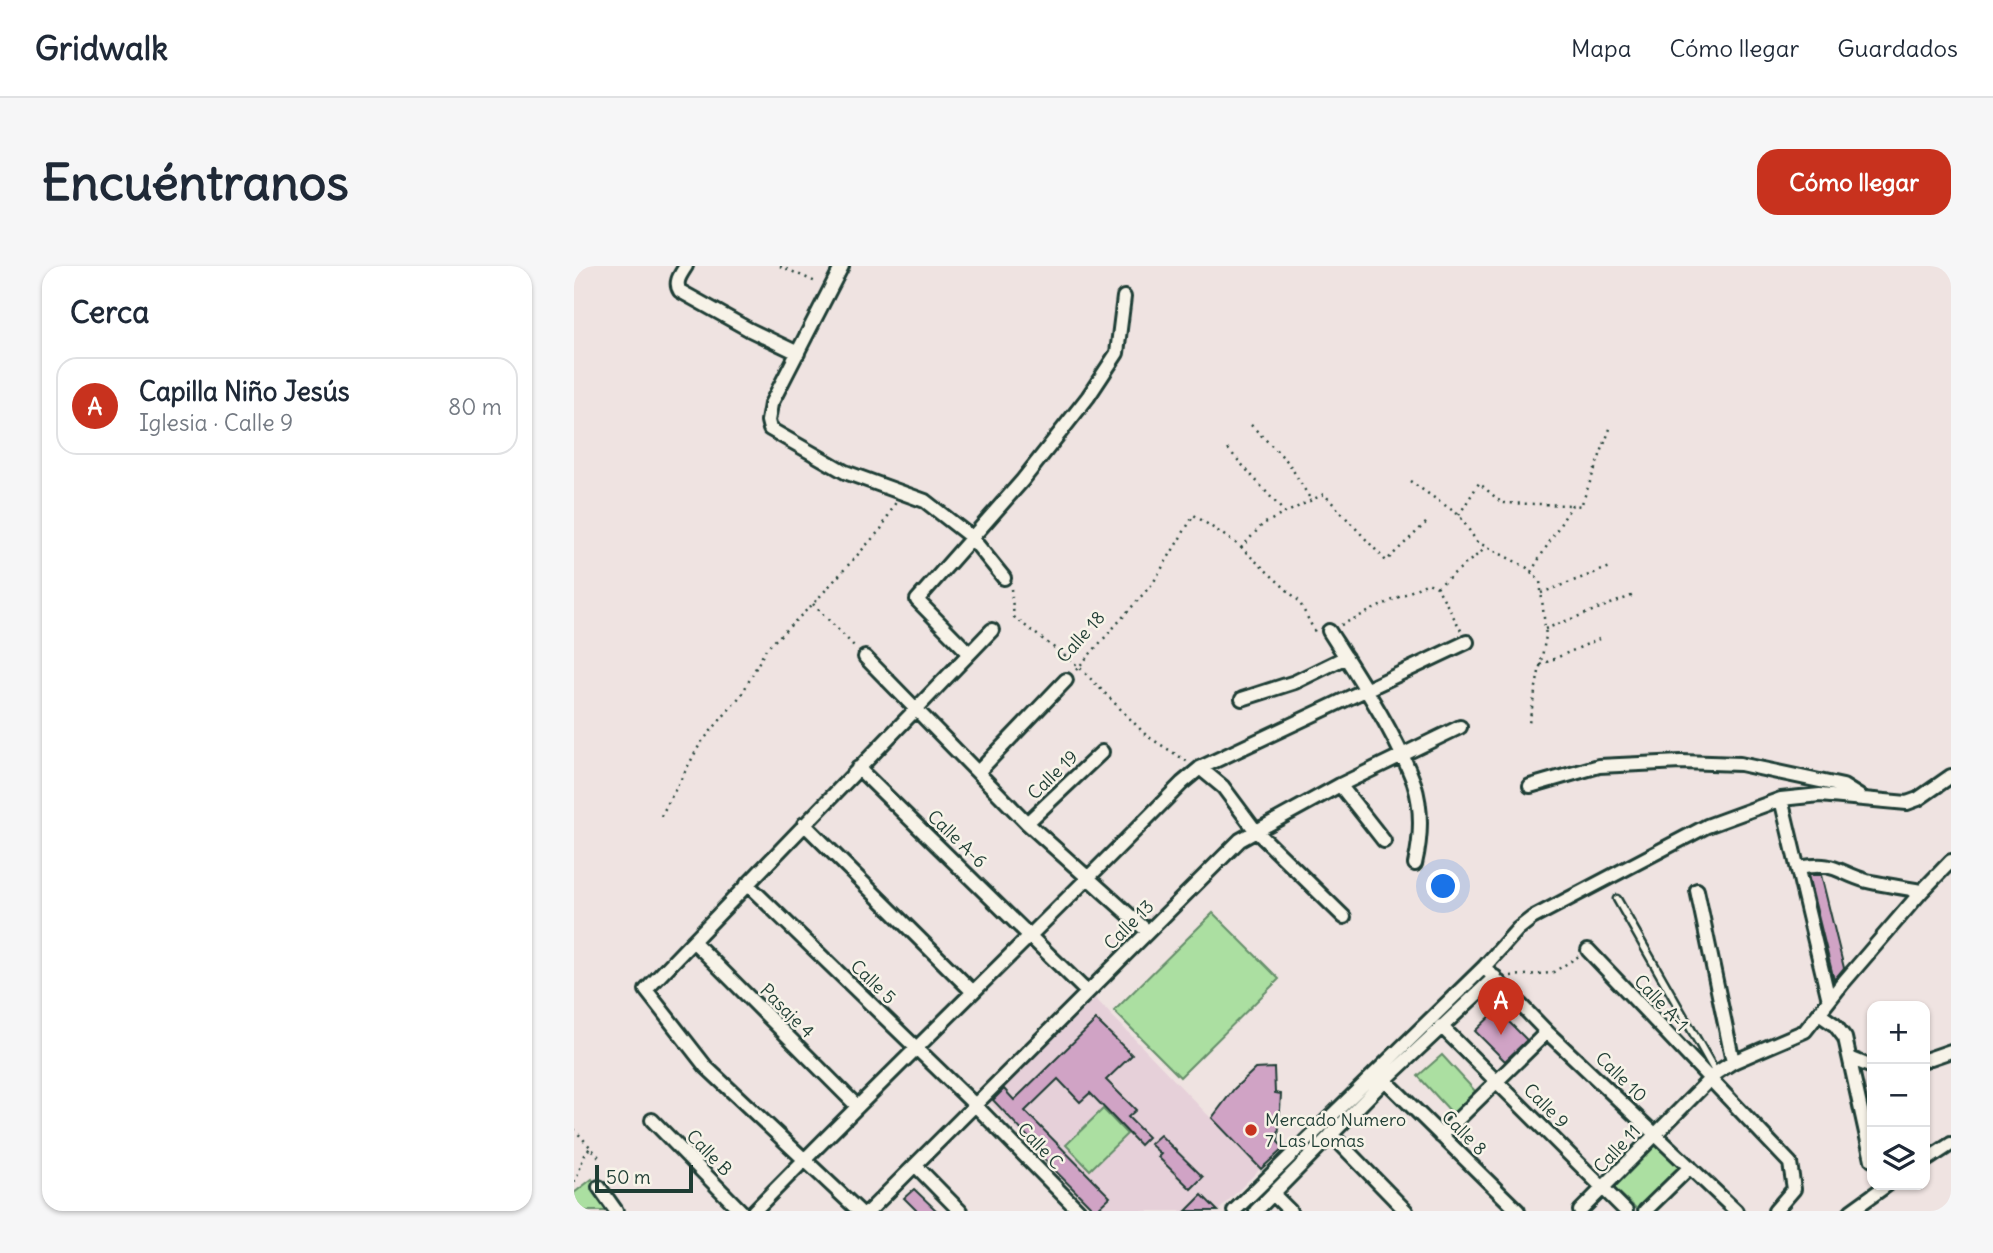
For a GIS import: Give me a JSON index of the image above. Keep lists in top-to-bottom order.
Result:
{
  "streets": {
    "street": [
      "Calle 18",
      "Calle 19",
      "Calle A-6",
      "Calle 13",
      "Calle 5",
      "Calle A-1",
      "Pasaje 4",
      "Calle 10",
      "Calle 9",
      "Calle 8",
      "Calle C",
      "Calle 11",
      "Calle B"
    ]
  },
  "crossings": [
    ["Calle A-6", "Calle 13"],
    ["Calle 13", "Calle 5"],
    ["Calle 13", "Calle C"],
    ["Calle 5", "Calle C"],
    ["Calle A-1", "Calle 11"],
    ["Calle 10", "Calle 11"],
    ["Calle 9", "Calle 11"]
  ],
  "places": ["Mercado Numero 7 Las Lomas"],
  "scale_bar": "50 m",
  "page": {
    "header": "Gridwalk",
    "nav": ["Mapa", "Cómo llegar", "Guardados"],
    "buttons": "Cómo llegar",
    "title": "Encuéntranos",
    "heading": "Cerca",
    "list": [
      {
        "mark": "A",
        "name": "Capilla Niño Jesús",
        "note": "Iglesia · Calle 9",
        "value": "80 m"
      }
    ],
    "pins": "A",
    "map_buttons": ["+", "−"],
    "scale": "50 m"
  }
}
